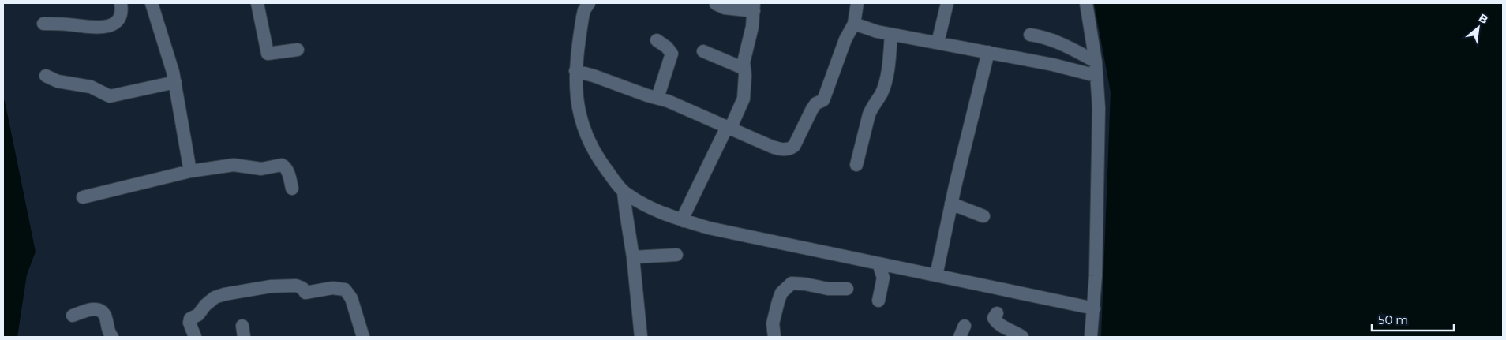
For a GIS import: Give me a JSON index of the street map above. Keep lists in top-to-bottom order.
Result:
{
  "scale_bar": "50 m",
  "north": "top right"
}
